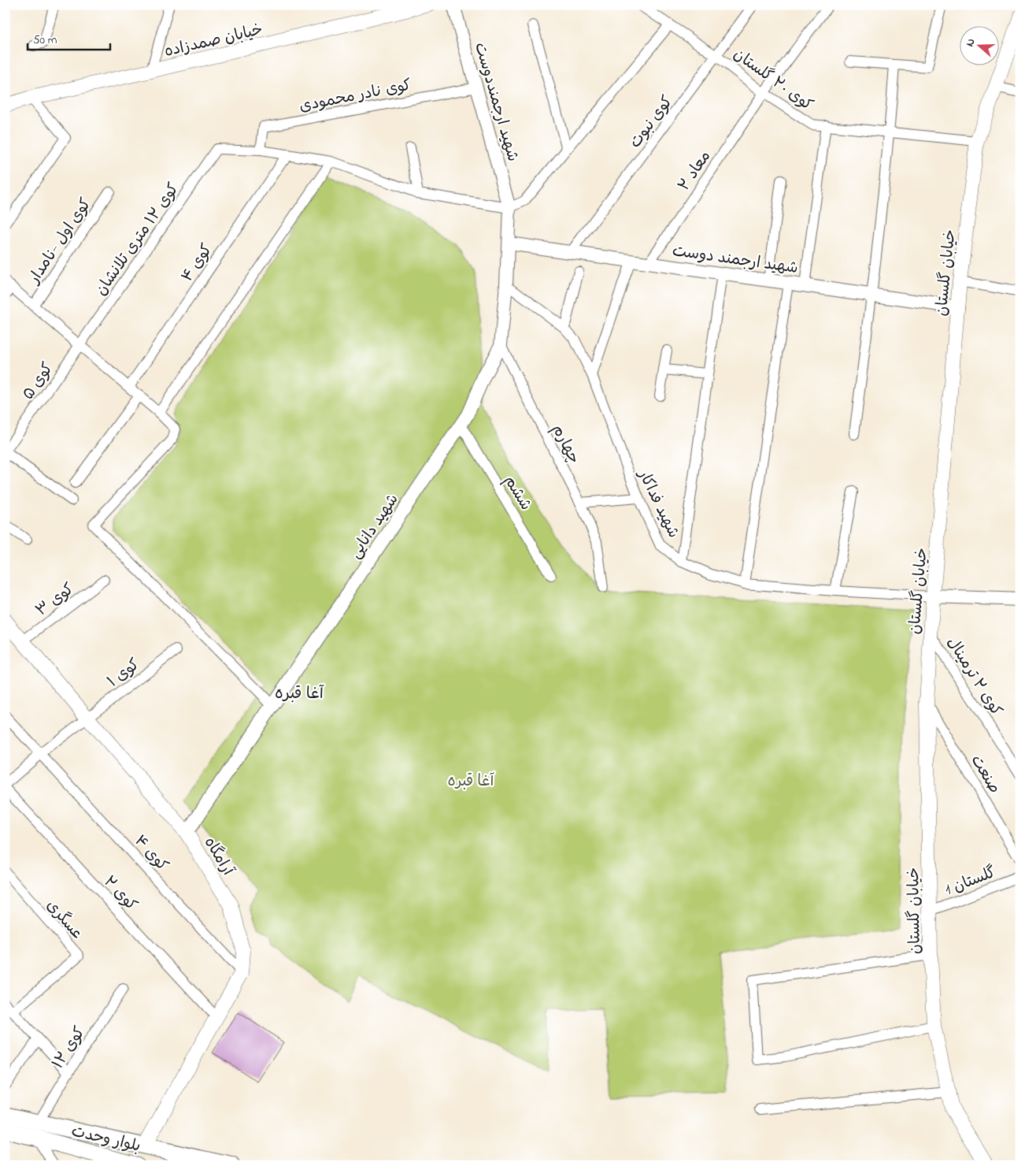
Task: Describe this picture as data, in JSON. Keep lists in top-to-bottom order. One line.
{"streets":{"main road":["خیابان صمدزاده","خیابان گلستان","آرامگاه","بلوار وحدت"],"street":["کوی ۲۰ گلستان","کوی نادر محمودی","شهید ارجمنددوست","کوی نبوت","معاد ۲","کوی ۱۲ متری تلانشان","کوی اول -نامدار","شهید ارجمند دوست","کوی ۴","کوی ۵","چهارم","ششم","شهید فداکار","شهید دانایی","کوی ۳","کوی ۱","کوی ۲ ترمینال","صنعت","گلستان 1","کوی ۲","عسگری","کوی ۱۲"]},"crossings":[["کوی ۲۰ گلستان","کوی نبوت"],["کوی ۲۰ گلستان","معاد ۲"],["کوی ۲۰ گلستان","خیابان گلستان"],["کوی نادر محمودی","شهید ارجمنددوست"],["کوی نادر محمودی","کوی ۱۲ متری تلانشان"],["شهید ارجمنددوست","شهید دانایی"],["کوی نبوت","شهید ارجمند دوست"],["معاد ۲","شهید ارجمند دوست"],["کوی ۱۲ متری تلانشان","کوی ۵"],["شهید ارجمند دوست","خیابان گلستان"],["شهید ارجمند دوست","شهید دانایی"],["کوی ۴","کوی ۱"],["کوی ۴","آرامگاه"],["خیابان گلستان","شهید فداکار"],["خیابان گلستان","کوی ۲ ترمینال"],["خیابان گلستان","صنعت"],["خیابان گلستان","گلستان 1"],["چهارم","شهید دانایی"],["ششم","شهید دانایی"],["شهید فداکار","شهید دانایی"],["شهید دانایی","آرامگاه"],["کوی ۳","آرامگاه"],["کوی ۱","آرامگاه"],["آرامگاه","کوی ۲"],["آرامگاه","بلوار وحدت"],["کوی ۱۲","بلوار وحدت"]],"districts":["آغا قبره"],"parks":["آغا قبره"],"scale_bar":"50 m","north":"left"}
